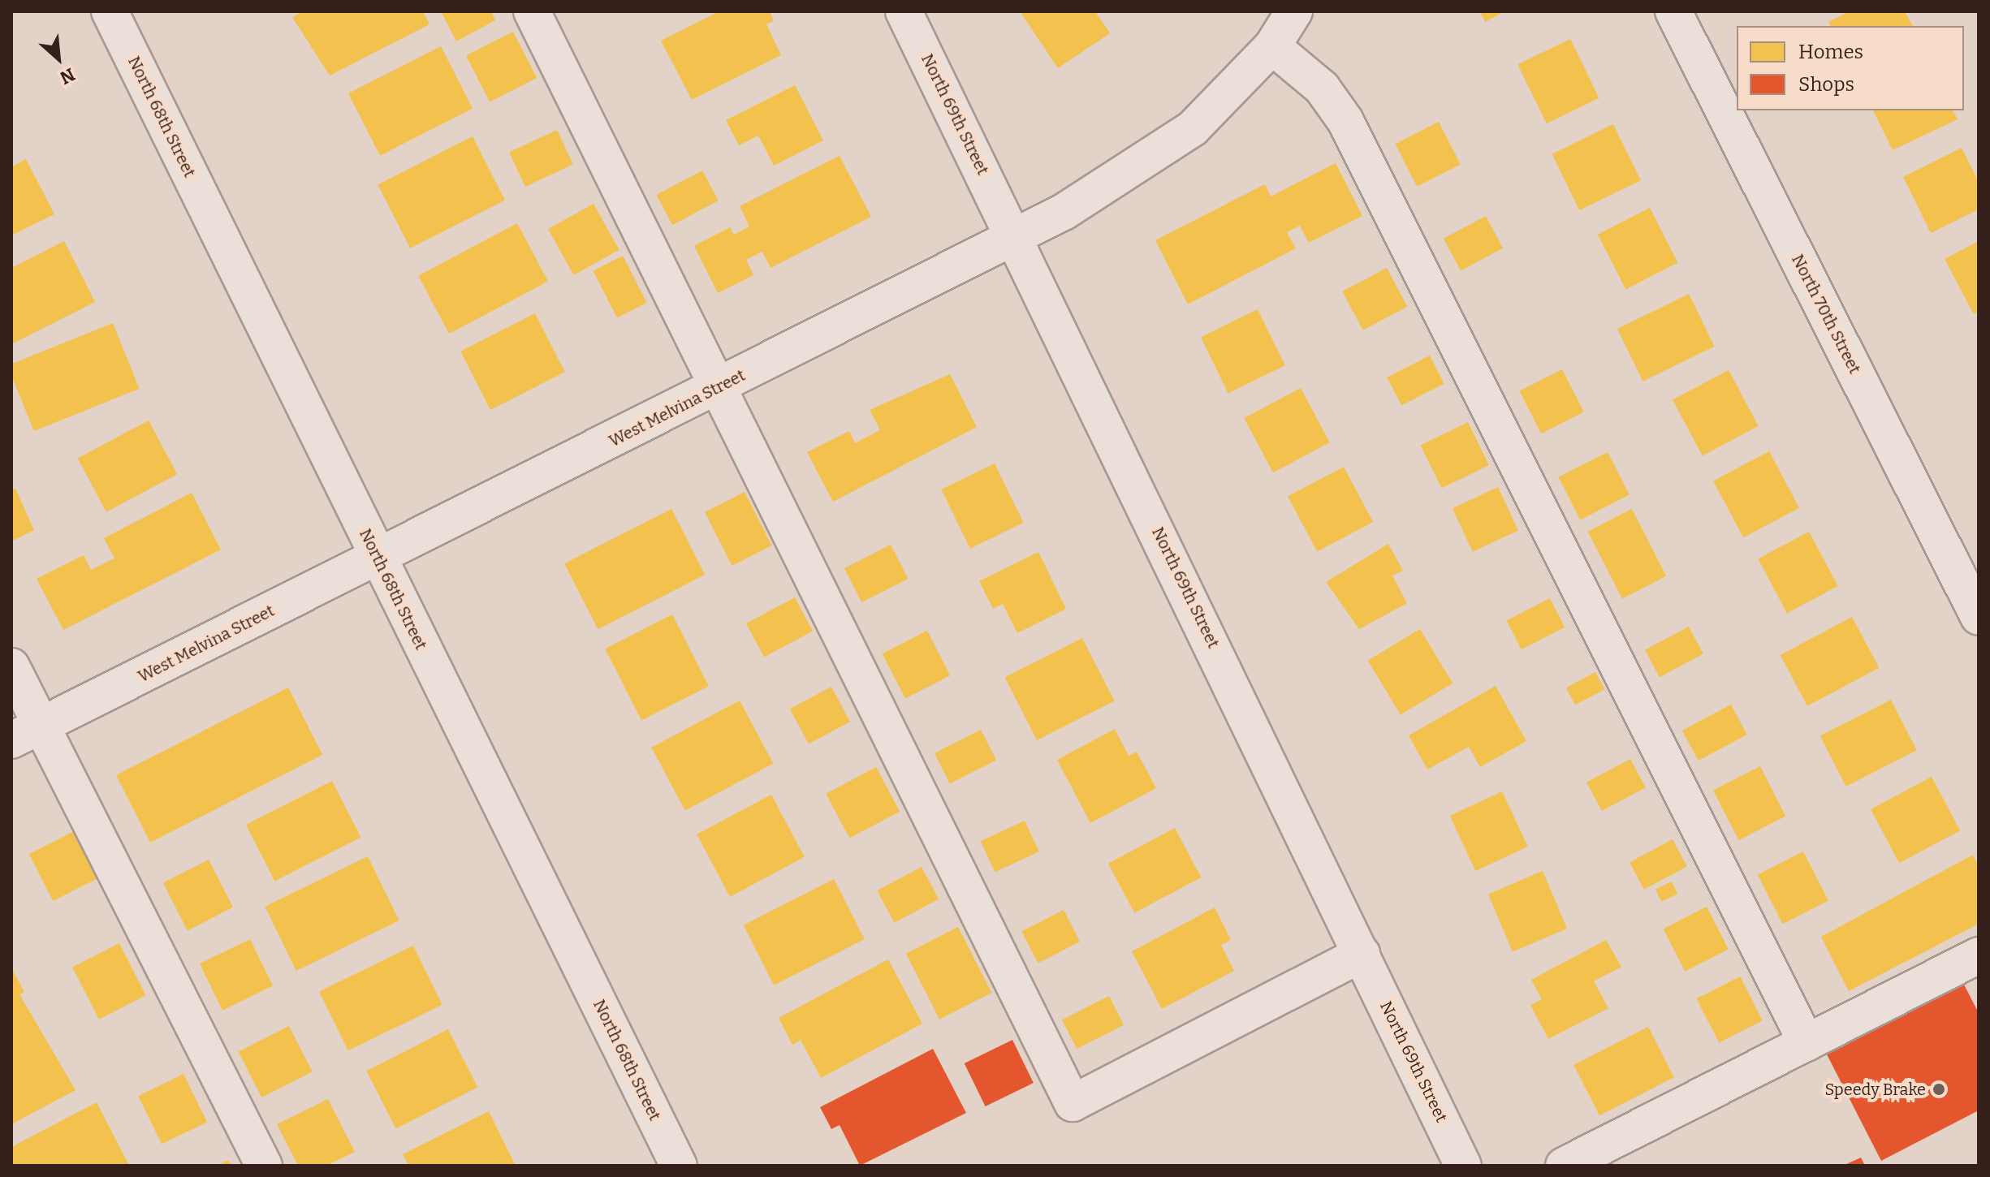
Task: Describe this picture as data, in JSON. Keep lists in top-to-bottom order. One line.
{"streets":{"street":["North 69th Street","North 68th Street","North 70th Street","West Melvina Street"]},"crossings":[["North 69th Street","West Melvina Street"],["North 68th Street","West Melvina Street"]],"places":["Speedy Brake"],"legend":["Homes","Shops"],"north":"bottom right"}
